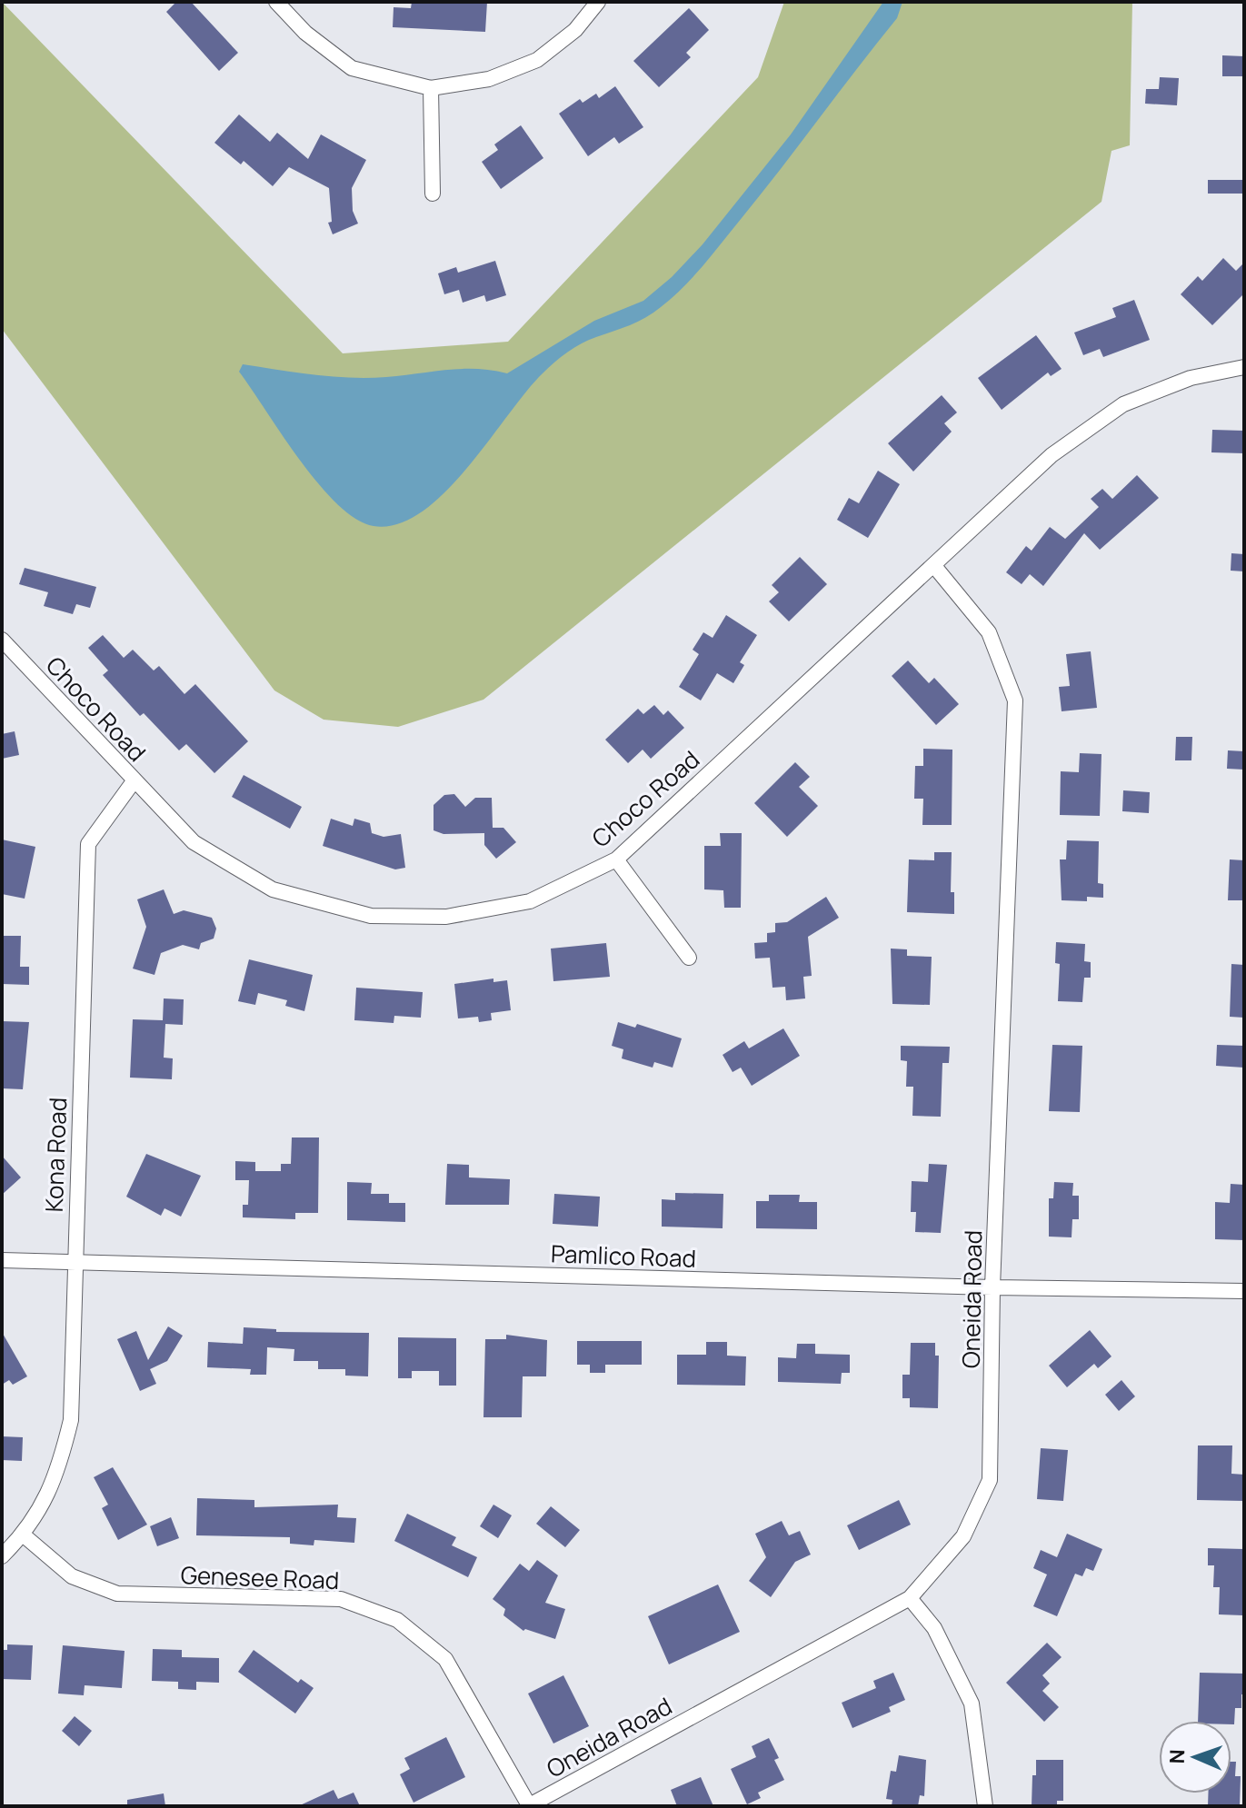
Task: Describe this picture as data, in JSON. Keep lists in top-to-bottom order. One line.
{"streets":{"street":["Choco Road","Kona Road","Pamlico Road","Oneida Road","Genesee Road"]},"crossings":[["Choco Road","Kona Road"],["Choco Road","Oneida Road"],["Kona Road","Pamlico Road"],["Kona Road","Genesee Road"],["Pamlico Road","Oneida Road"],["Oneida Road","Genesee Road"]],"north":"left"}
